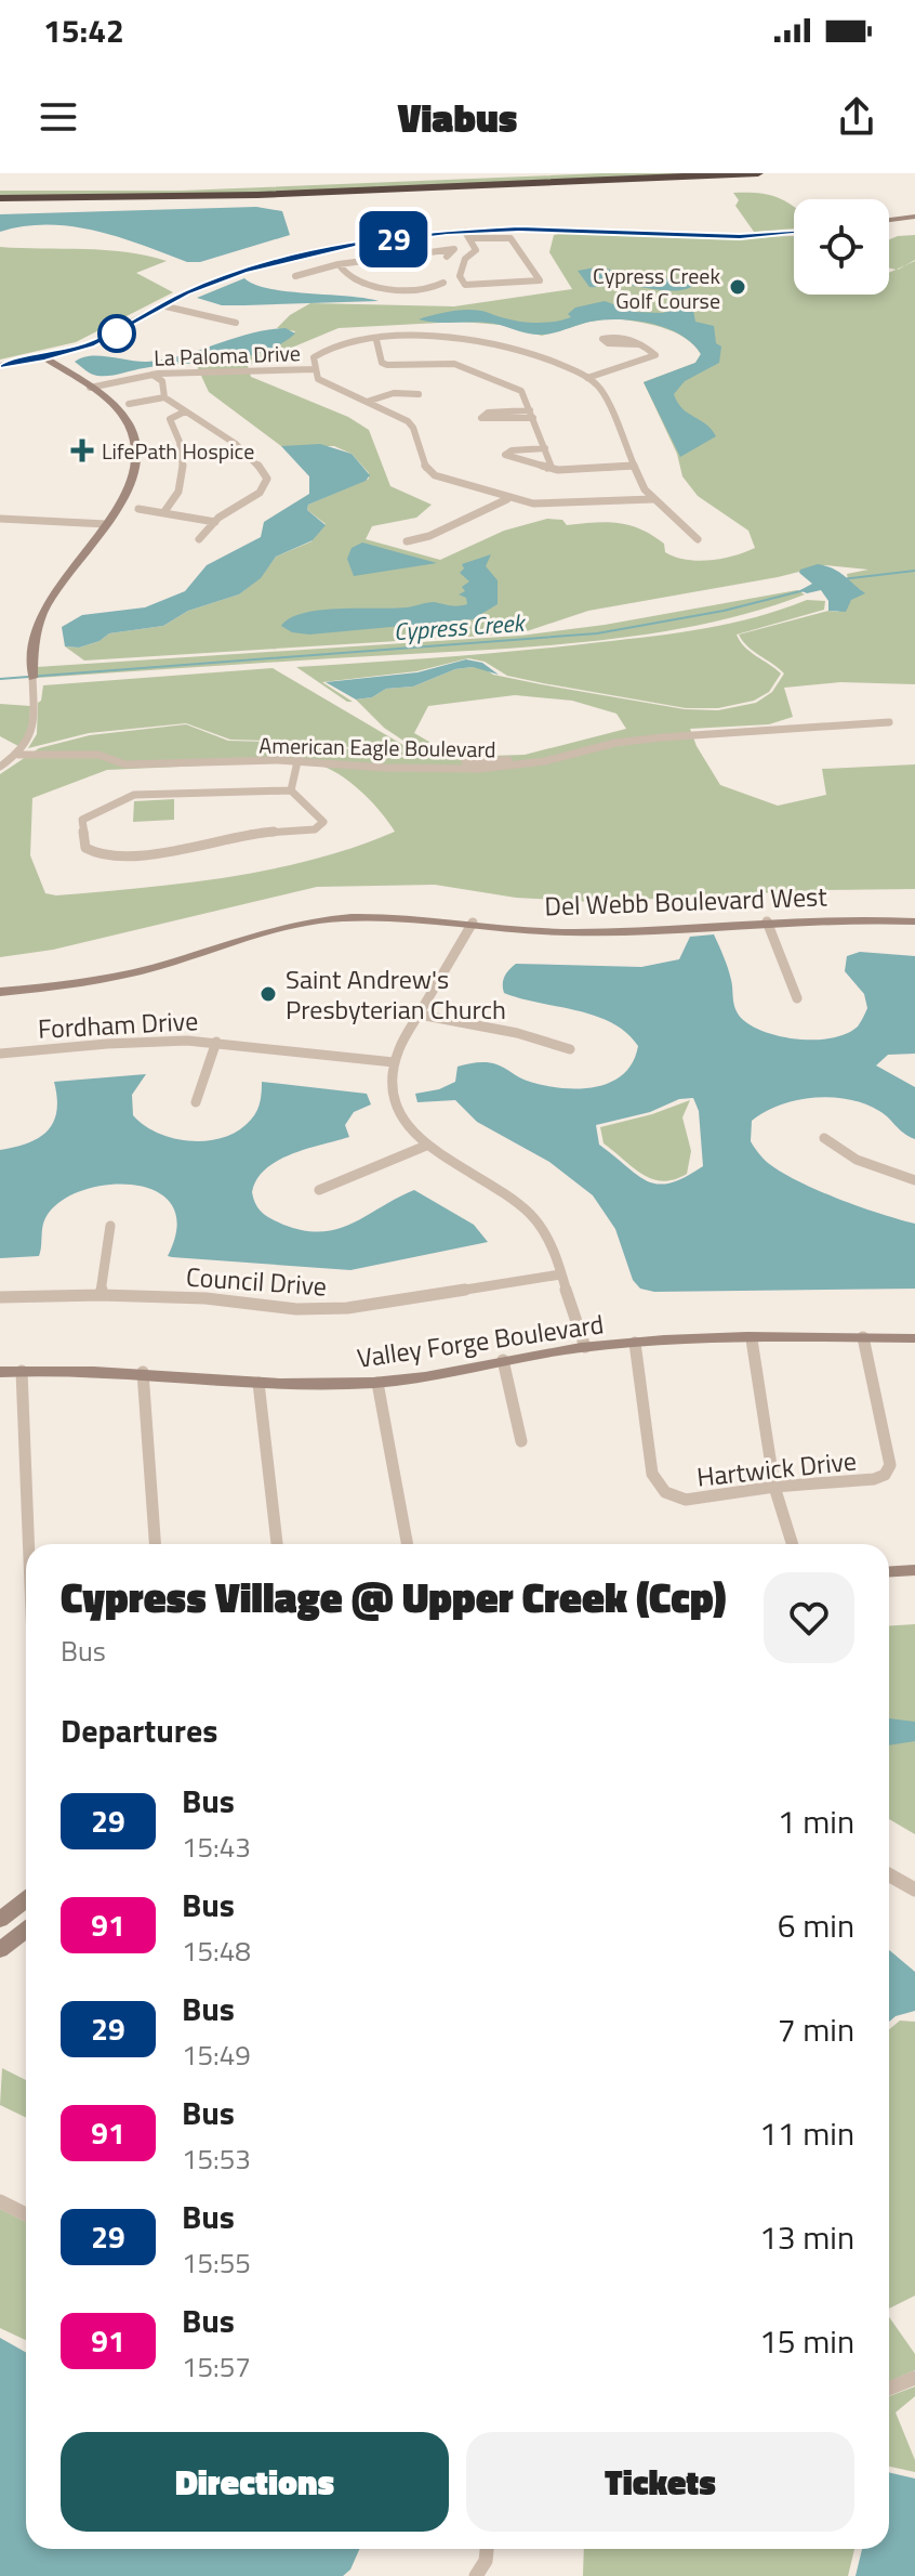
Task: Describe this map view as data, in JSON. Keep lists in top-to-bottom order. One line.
{"streets":{"street":["La Paloma Drive","American Eagle Boulevard","Del Webb Boulevard West","Fordham Drive","Council Drive","Valley Forge Boulevard","Hartwick Drive"]},"crossings":[["Valley Forge Boulevard","Hartwick Drive"]],"water":["Cypress Creek"],"places":{"other":["Cypress Creek Golf Course","Saint Andrew's Presbyterian Church"],"health":["LifePath Hospice"]},"lines":["bus line 29"],"page":{"status":"15:42","header":"Viabus","on_map":"29","heading":[["Cypress Village @ Upper Creek (Ccp)","Bus"],"Departures"],"list":[{"mark":"29","name":"Bus","note":"15:43","value":"1 min"},{"mark":"91","name":"Bus","note":"15:48","value":"6 min"},{"mark":"29","name":"Bus","note":"15:49","value":"7 min"},{"mark":"91","name":"Bus","note":"15:53","value":"11 min"},{"mark":"29","name":"Bus","note":"15:55","value":"13 min"},{"mark":"91","name":"Bus","note":"15:57","value":"15 min"}],"buttons":["Directions","Tickets"]}}
